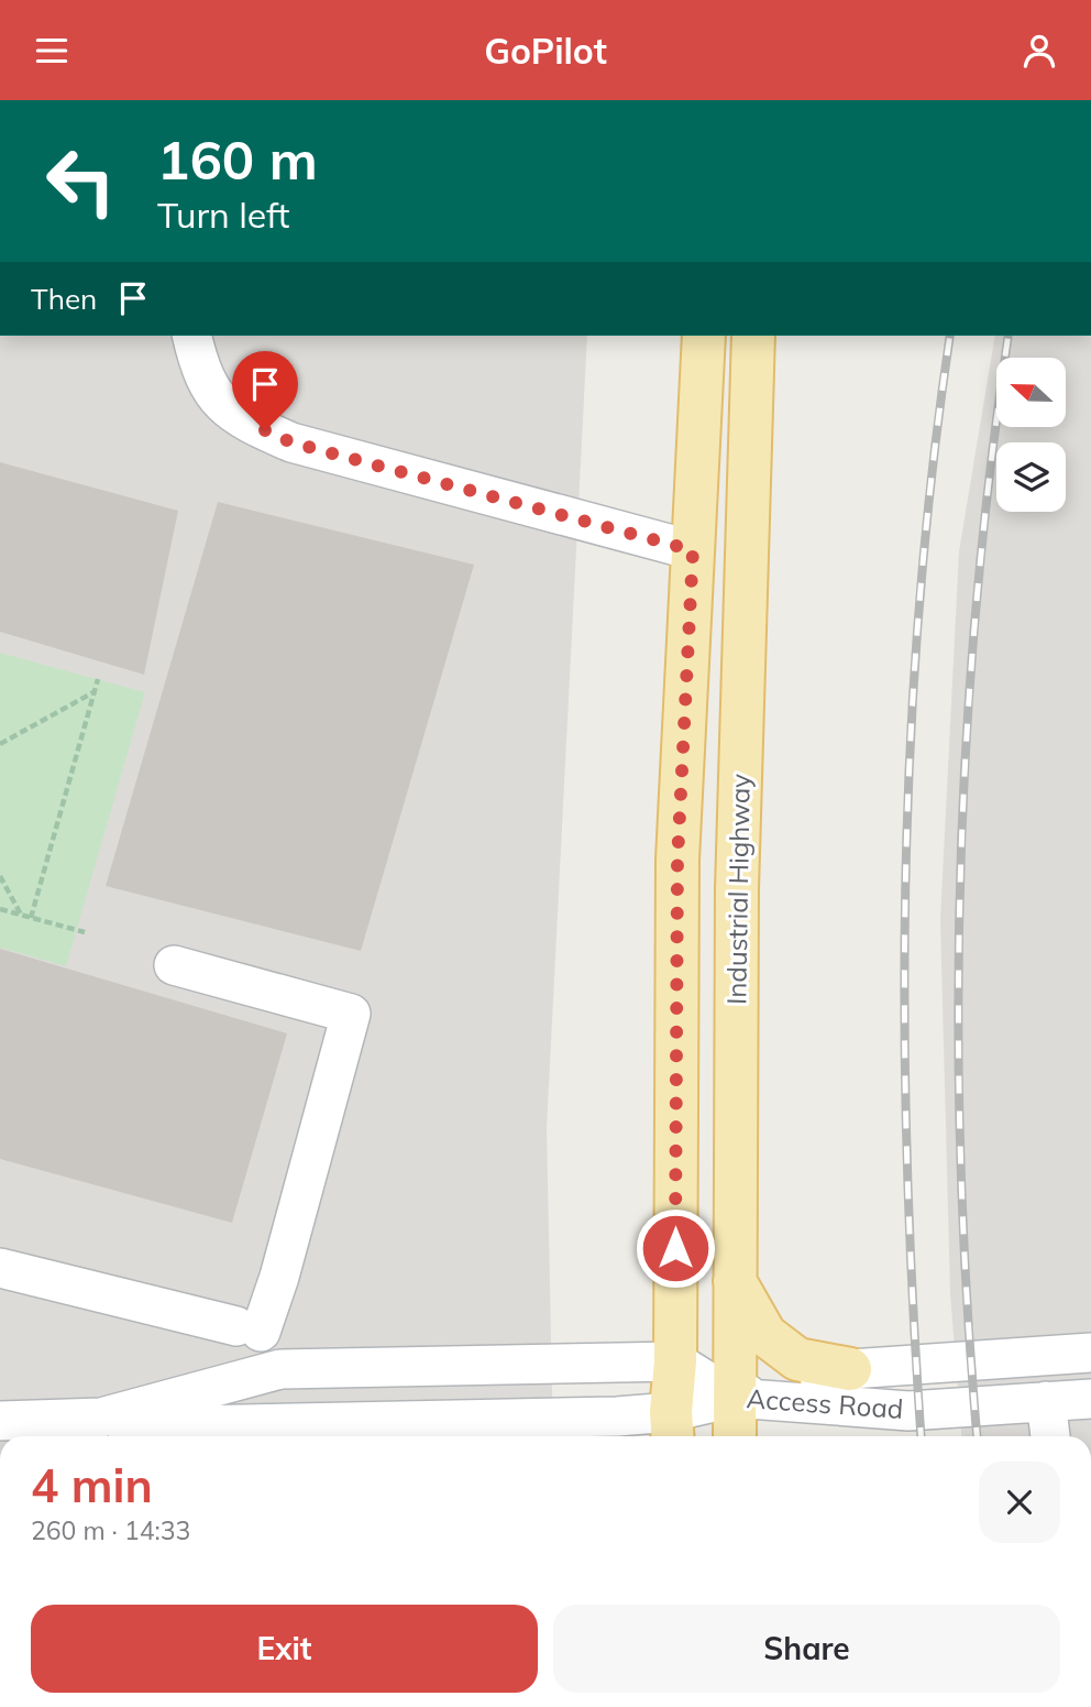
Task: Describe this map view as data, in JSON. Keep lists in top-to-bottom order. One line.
{"streets":{"main road":["Industrial Highway"],"lane":["Access Road"]},"crossings":[["Industrial Highway","Access Road"]],"north":"left","page":{"header":"GoPilot","turn":["160 m","Turn left"],"then":"Then","heading":["4 min","260 m · 14:33"],"buttons":["Exit","Share"]}}
